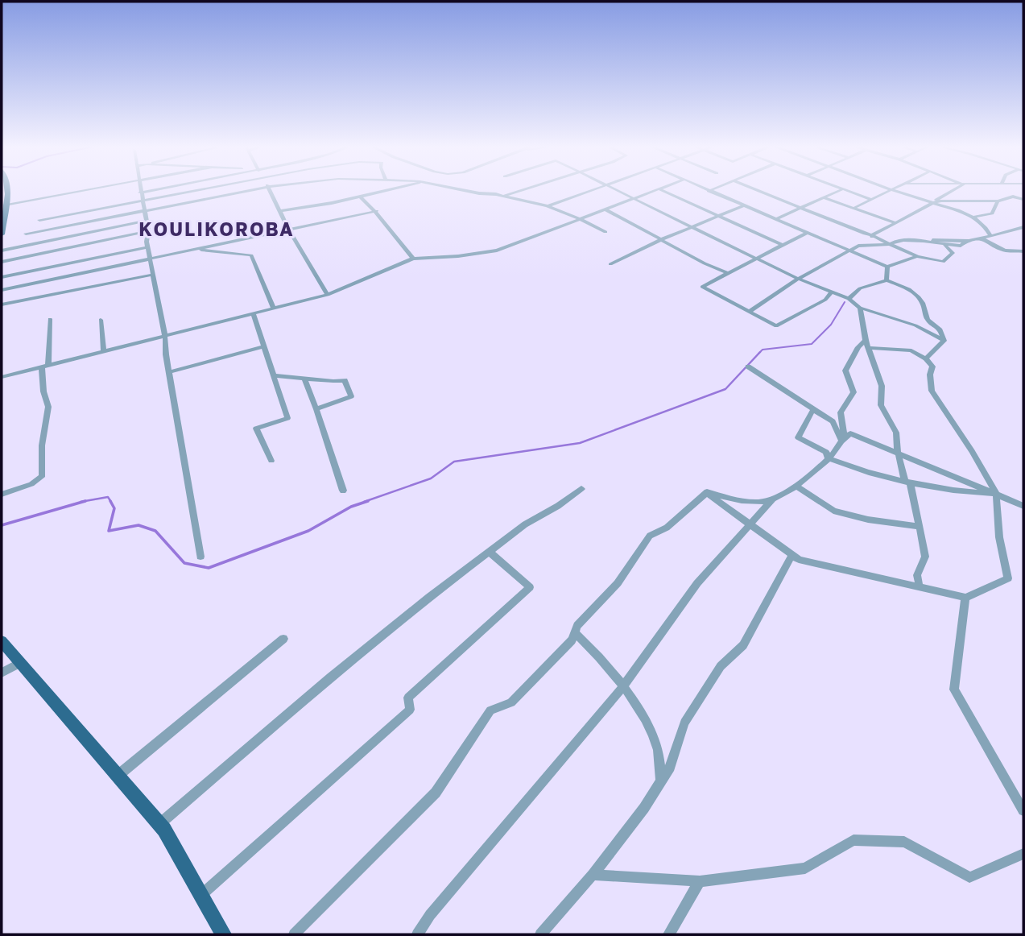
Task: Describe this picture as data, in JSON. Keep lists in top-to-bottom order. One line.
{"districts":["KOULIKOROBA"]}
